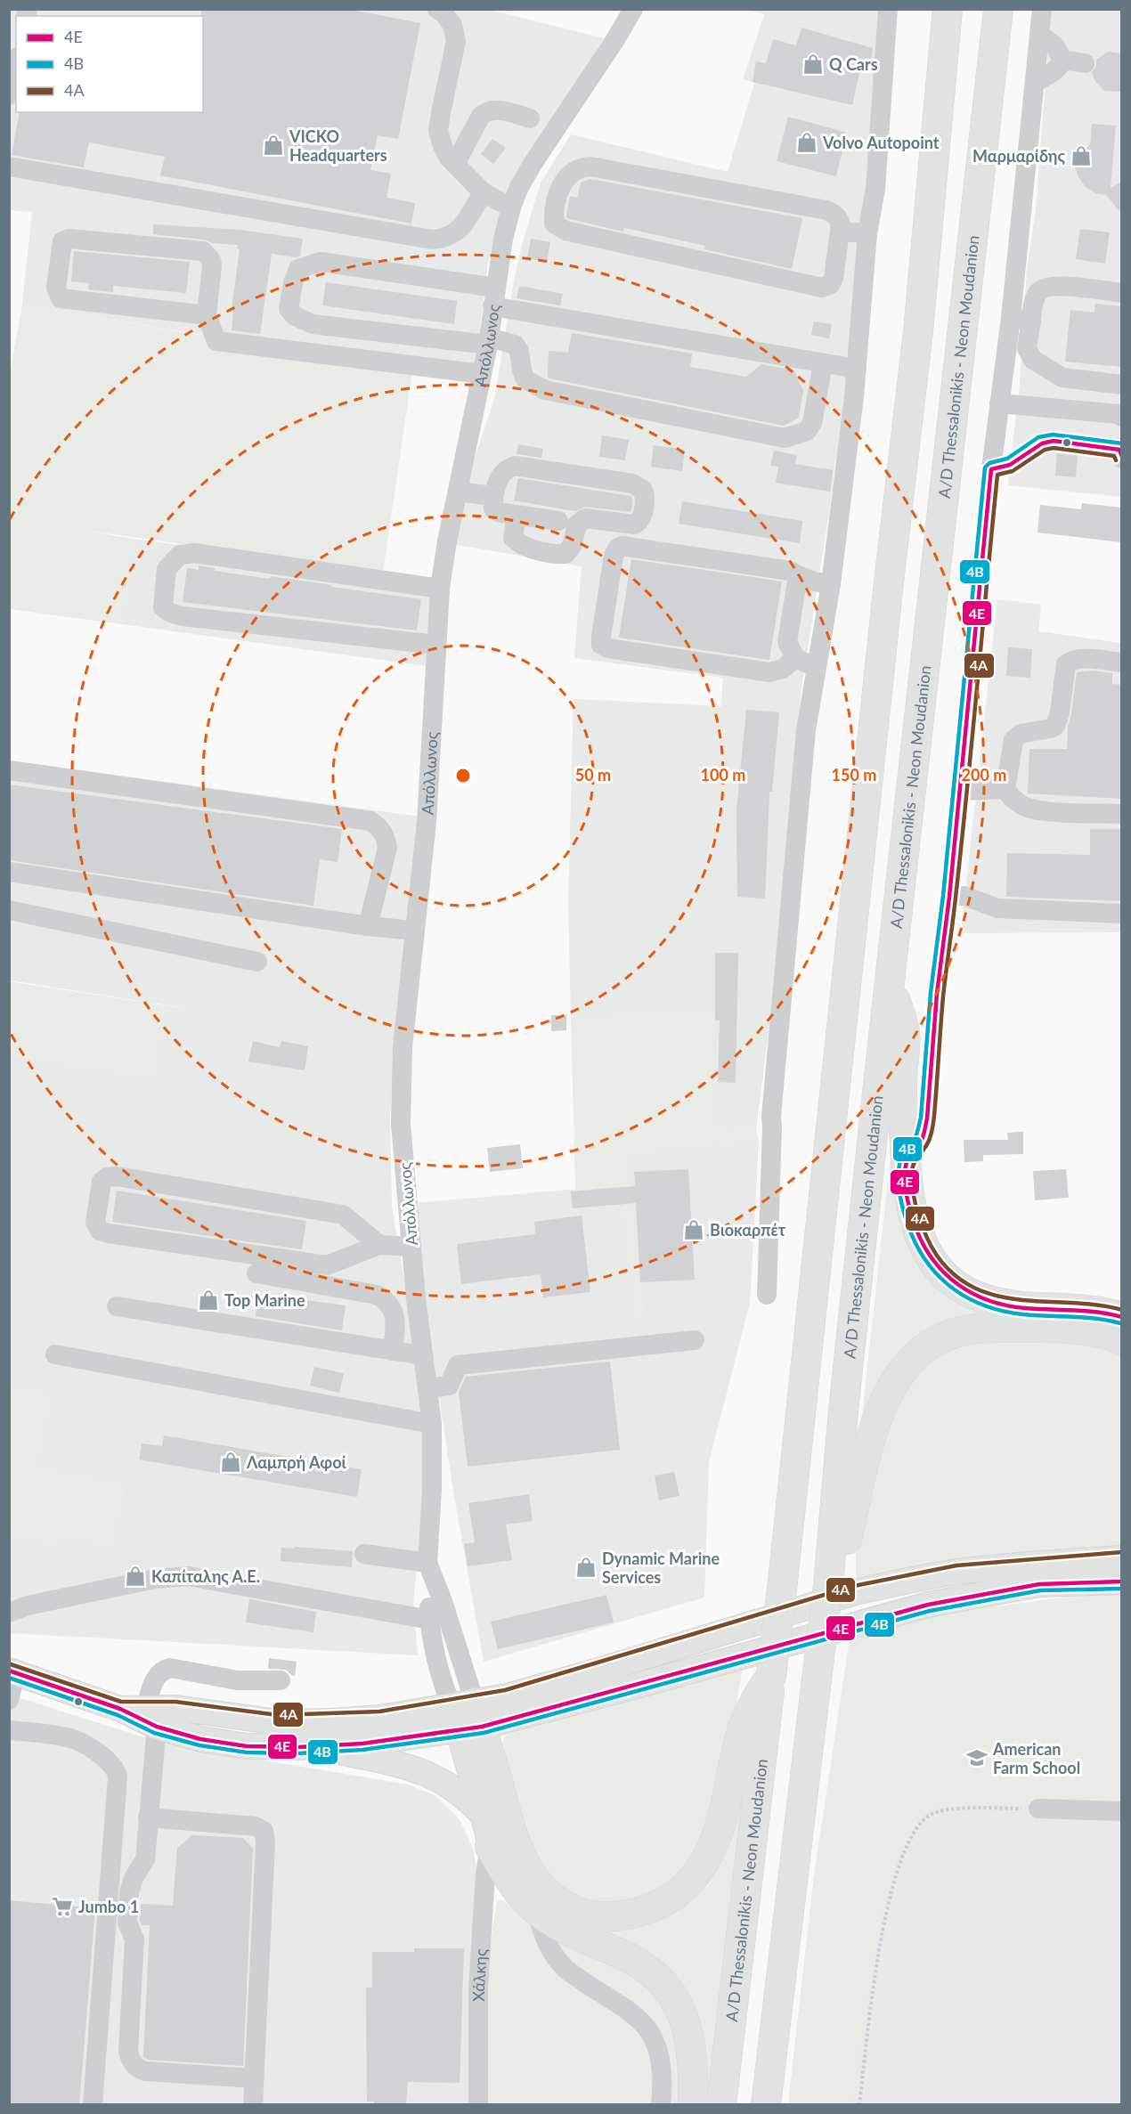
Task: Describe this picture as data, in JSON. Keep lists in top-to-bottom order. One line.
{"streets":{"highway":["A/D Thessalonikis - Neon Moudanion"],"street":["Απόλλωνος","Χάλκης"]},"places":{"shop":["Q Cars","Volvo Autopoint","VICKO Headquarters","Μαρμαρίδης","Βιοκαρπέτ","Top Marine","Λαμπρή Αφοί","Dynamic Marine Services","Καπίταλης Α.Ε."],"school or university":["American Farm School"],"supermarket":["Jumbo 1"]},"lines":["transit line 4Β","transit line 4Ε","transit line 4Α"],"legend":["4Ε","4Β","4Α"],"rings":["50 m","100 m","150 m","200 m"]}
